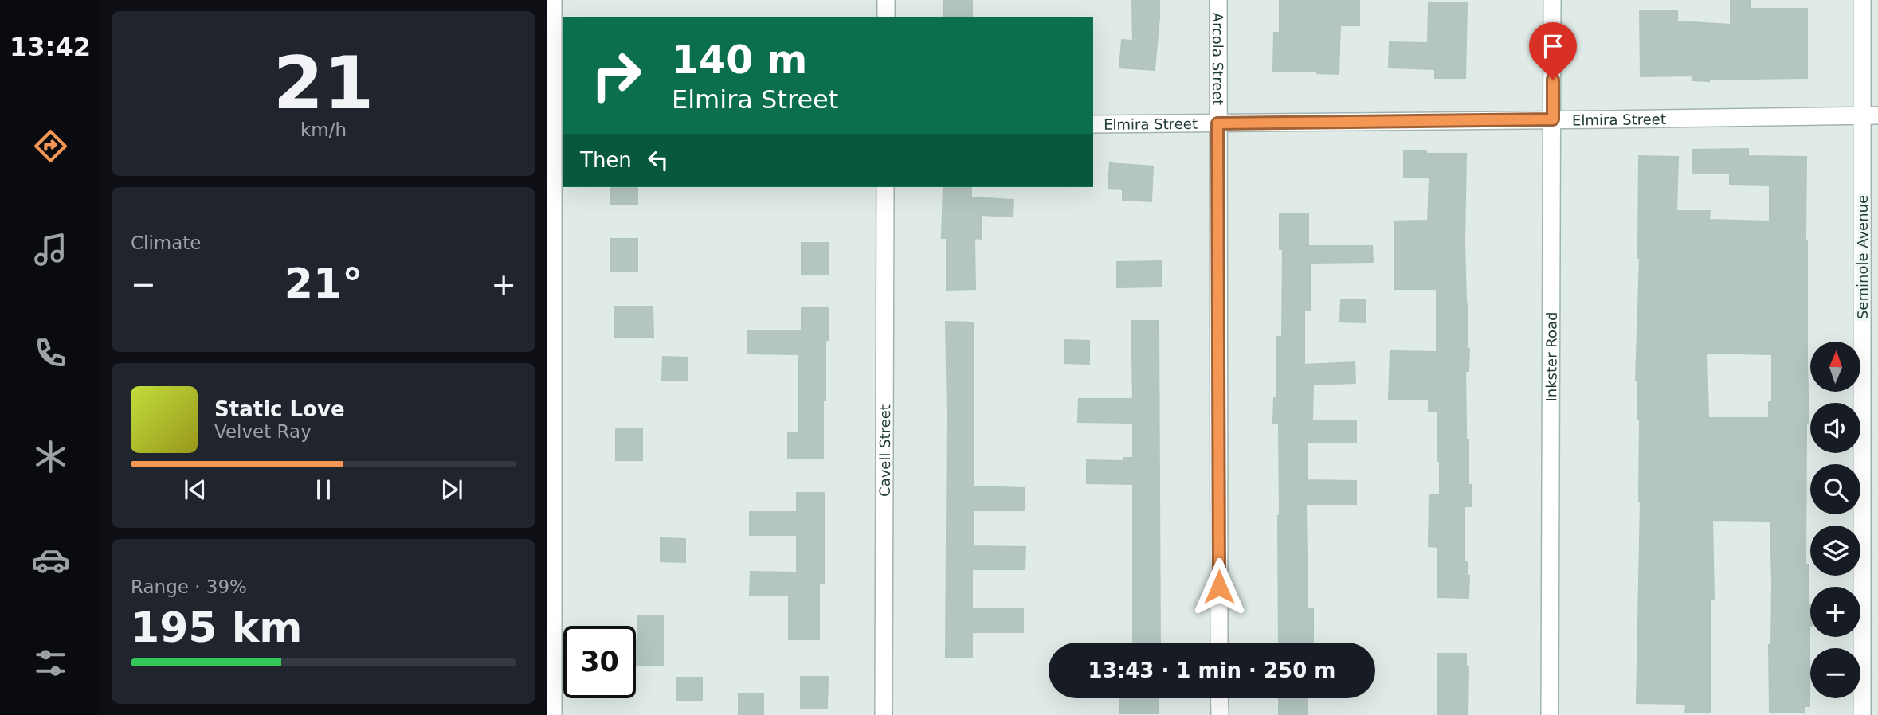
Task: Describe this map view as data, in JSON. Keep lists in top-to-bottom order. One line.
{"streets":{"street":["Arcola Street","Elmira Street","Seminole Avenue","Inkster Road","Cavell Street"]},"crossings":[["Arcola Street","Elmira Street"],["Elmira Street","Seminole Avenue"],["Elmira Street","Inkster Road"]],"north":"top","page":{"tabs":"13:42","tile":[["21","km/h"],"Climate",["Range · 39%","195 km"]],"turn":["140 m","Elmira Street"],"then":"Then","heat":["−","21°","+"],"map_buttons":["+","−"],"song":["Static Love","Velvet Ray"],"limit":"30","trip":"13:43 · 1 min · 250 m"}}
